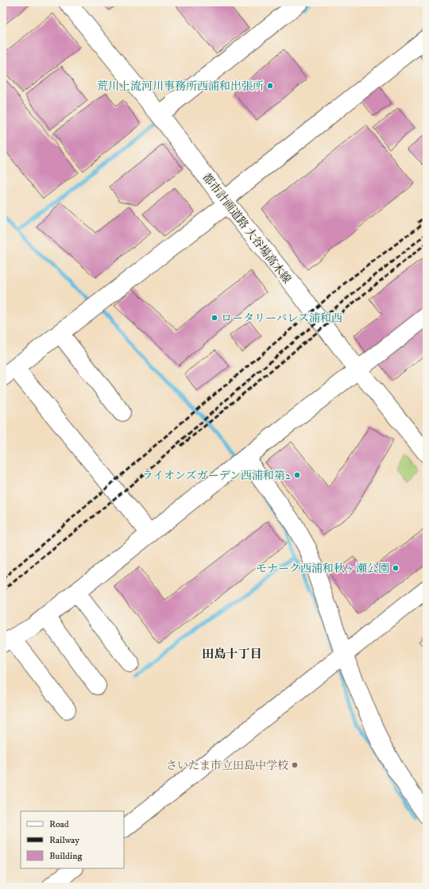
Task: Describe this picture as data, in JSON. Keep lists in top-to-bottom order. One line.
{"streets":{"street":["都市計画道路 大谷場高木線"]},"districts":["田島十丁目"],"places":["荒川上流河川事務所西浦和出張所","ロータリーパレス浦和西","ライオンズガーデン西浦和第2","モナーク西浦和秋ヶ瀬公園","さいたま市立田島中学校"],"legend":["Road","Railway","Building"]}
